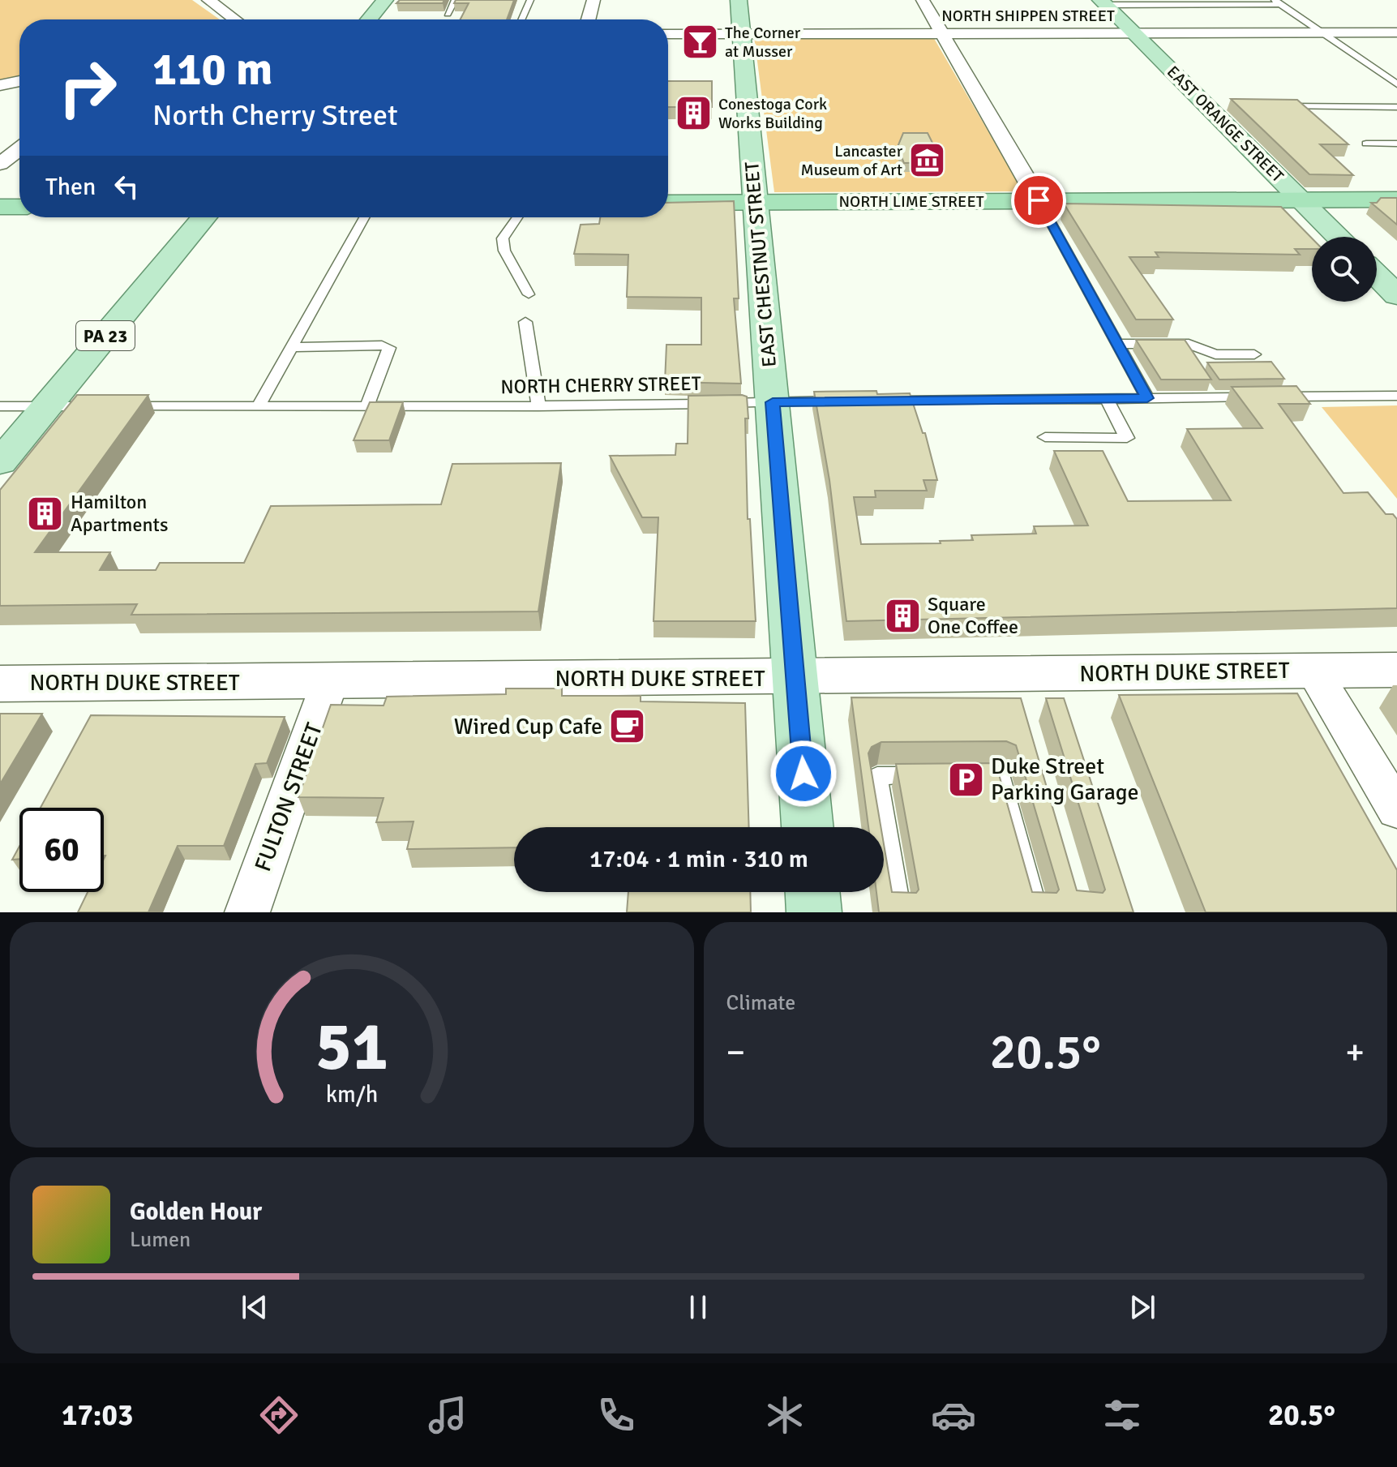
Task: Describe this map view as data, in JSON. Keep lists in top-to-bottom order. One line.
{"streets":{"highway":["NORTH LIME STREET"],"main road":["EAST ORANGE STREET","EAST CHESTNUT STREET","PA 23","NORTH DUKE STREET"],"street":["NORTH SHIPPEN STREET","FULTON STREET"],"lane":["NORTH CHERRY STREET"]},"crossings":[["NORTH SHIPPEN STREET","EAST ORANGE STREET"],["NORTH SHIPPEN STREET","EAST CHESTNUT STREET"],["EAST ORANGE STREET","NORTH LIME STREET"],["NORTH LIME STREET","EAST CHESTNUT STREET"],["EAST CHESTNUT STREET","NORTH CHERRY STREET"],["EAST CHESTNUT STREET","NORTH DUKE STREET"],["PA 23","NORTH CHERRY STREET"],["NORTH DUKE STREET","FULTON STREET"]],"places":{"bar":["The Corner at Musser"],"building":["Conestoga Cork Works Building","Hamilton Apartments","Square One Coffee"],"museum":["Lancaster Museum of Art"],"cafe":["Wired Cup Cafe"],"parking":["Duke Street Parking Garage"]},"page":{"turn":["110 m","North Cherry Street"],"then":"Then","limit":"60","trip":"17:04 · 1 min · 310 m","tile":"Climate","heat":["−","20.5°","+"],"song":["Golden Hour","Lumen"],"tabs":["17:03","20.5°"],"gauge":["51","km/h"]}}
